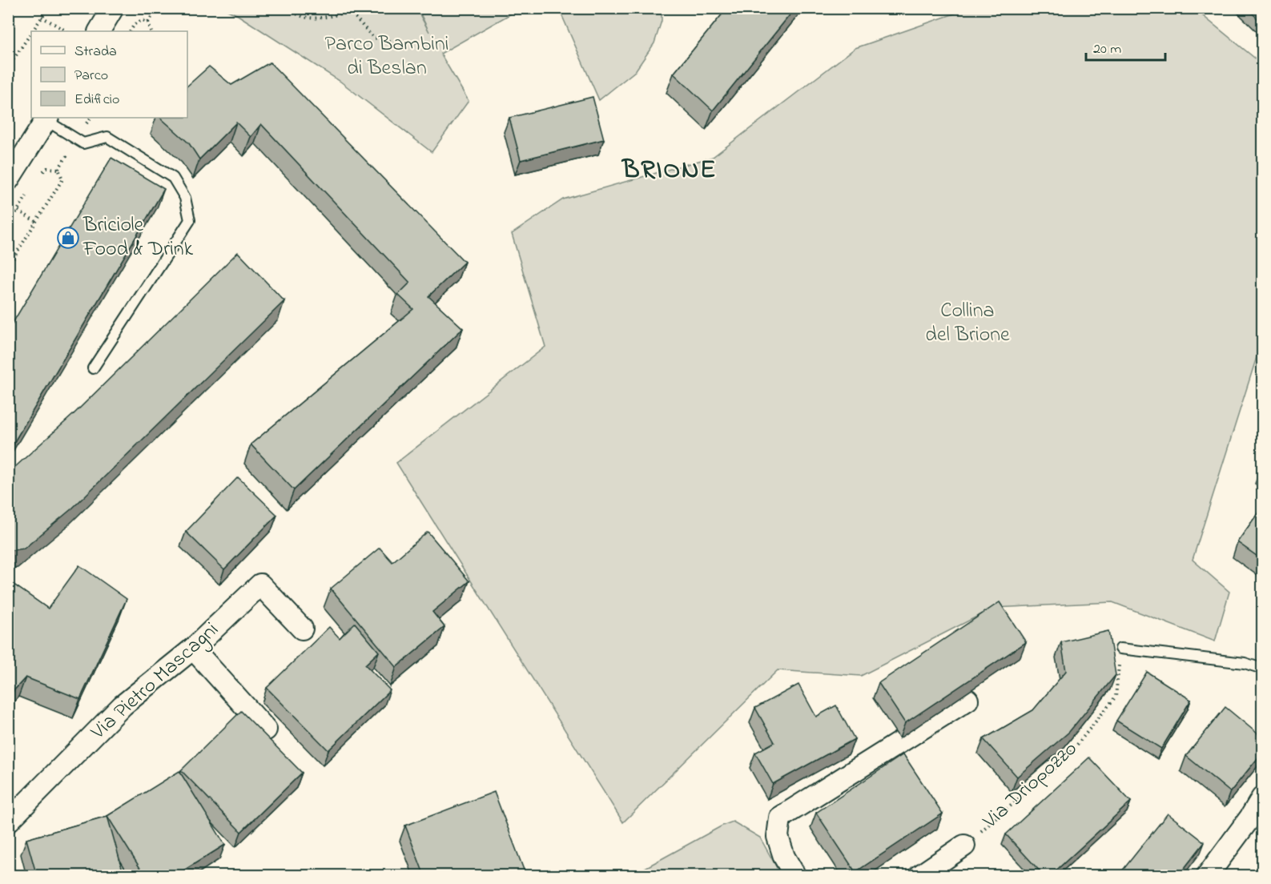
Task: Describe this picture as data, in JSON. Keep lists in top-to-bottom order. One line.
{"streets":{"street":["Via Pietro Mascagni","Via Driopozzo"]},"districts":["BRIONE"],"parks":["Parco Bambini di Beslan","Collina del Brione"],"places":{"shop":["Briciole Food & Drink"]},"legend":["Strada","Parco","Edificio"],"scale_bar":"20 m"}
